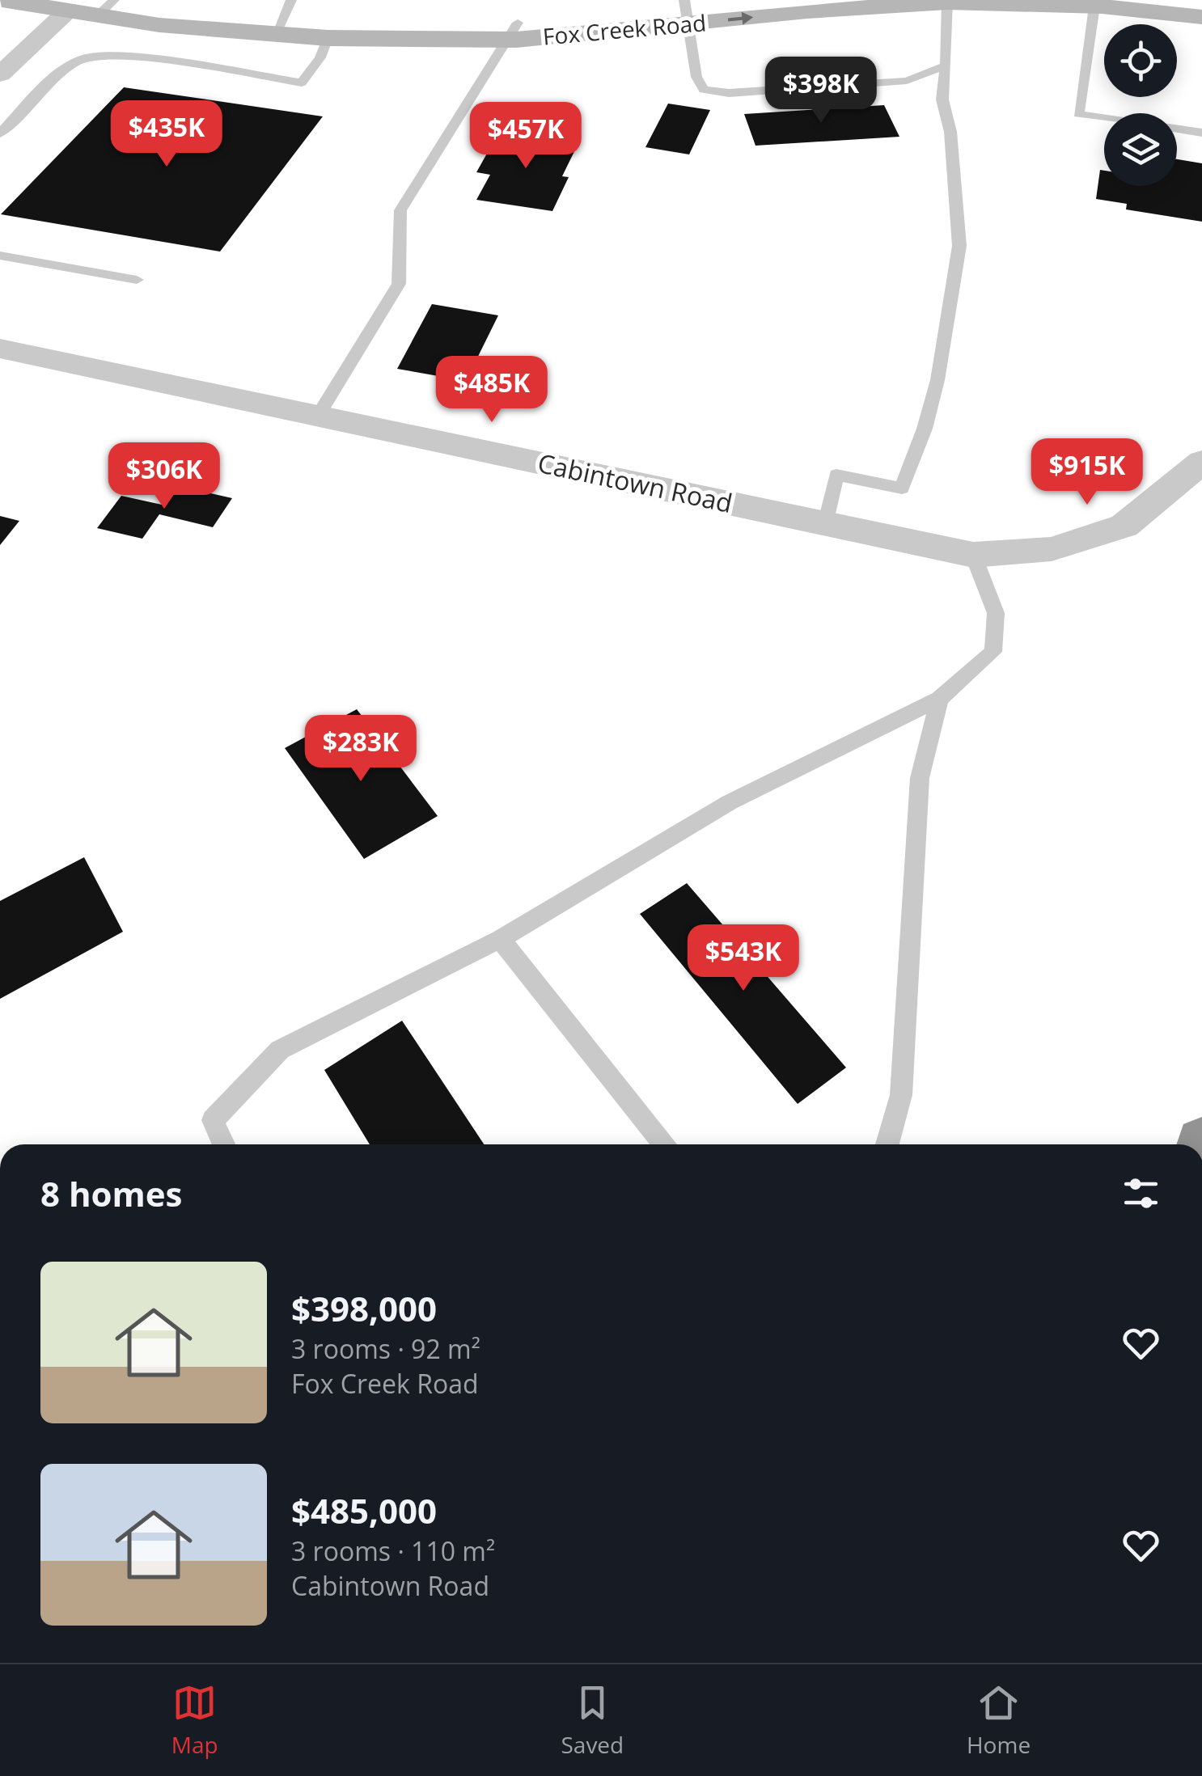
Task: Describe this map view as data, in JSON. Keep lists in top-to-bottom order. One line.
{"streets":{"main road":["Fox Creek Road"],"street":["Cabintown Road"]},"page":{"price":["$398K","$435K","$457K","$485K","$915K","$306K","$283K","$543K"],"heading":"8 homes","list":[{"name":"$398,000","note":"3 rooms · 92 m² · Fox Creek Road"},{"name":"$485,000","note":"3 rooms · 110 m² · Cabintown Road"}],"tabs":["Map","Saved","Home"]}}
